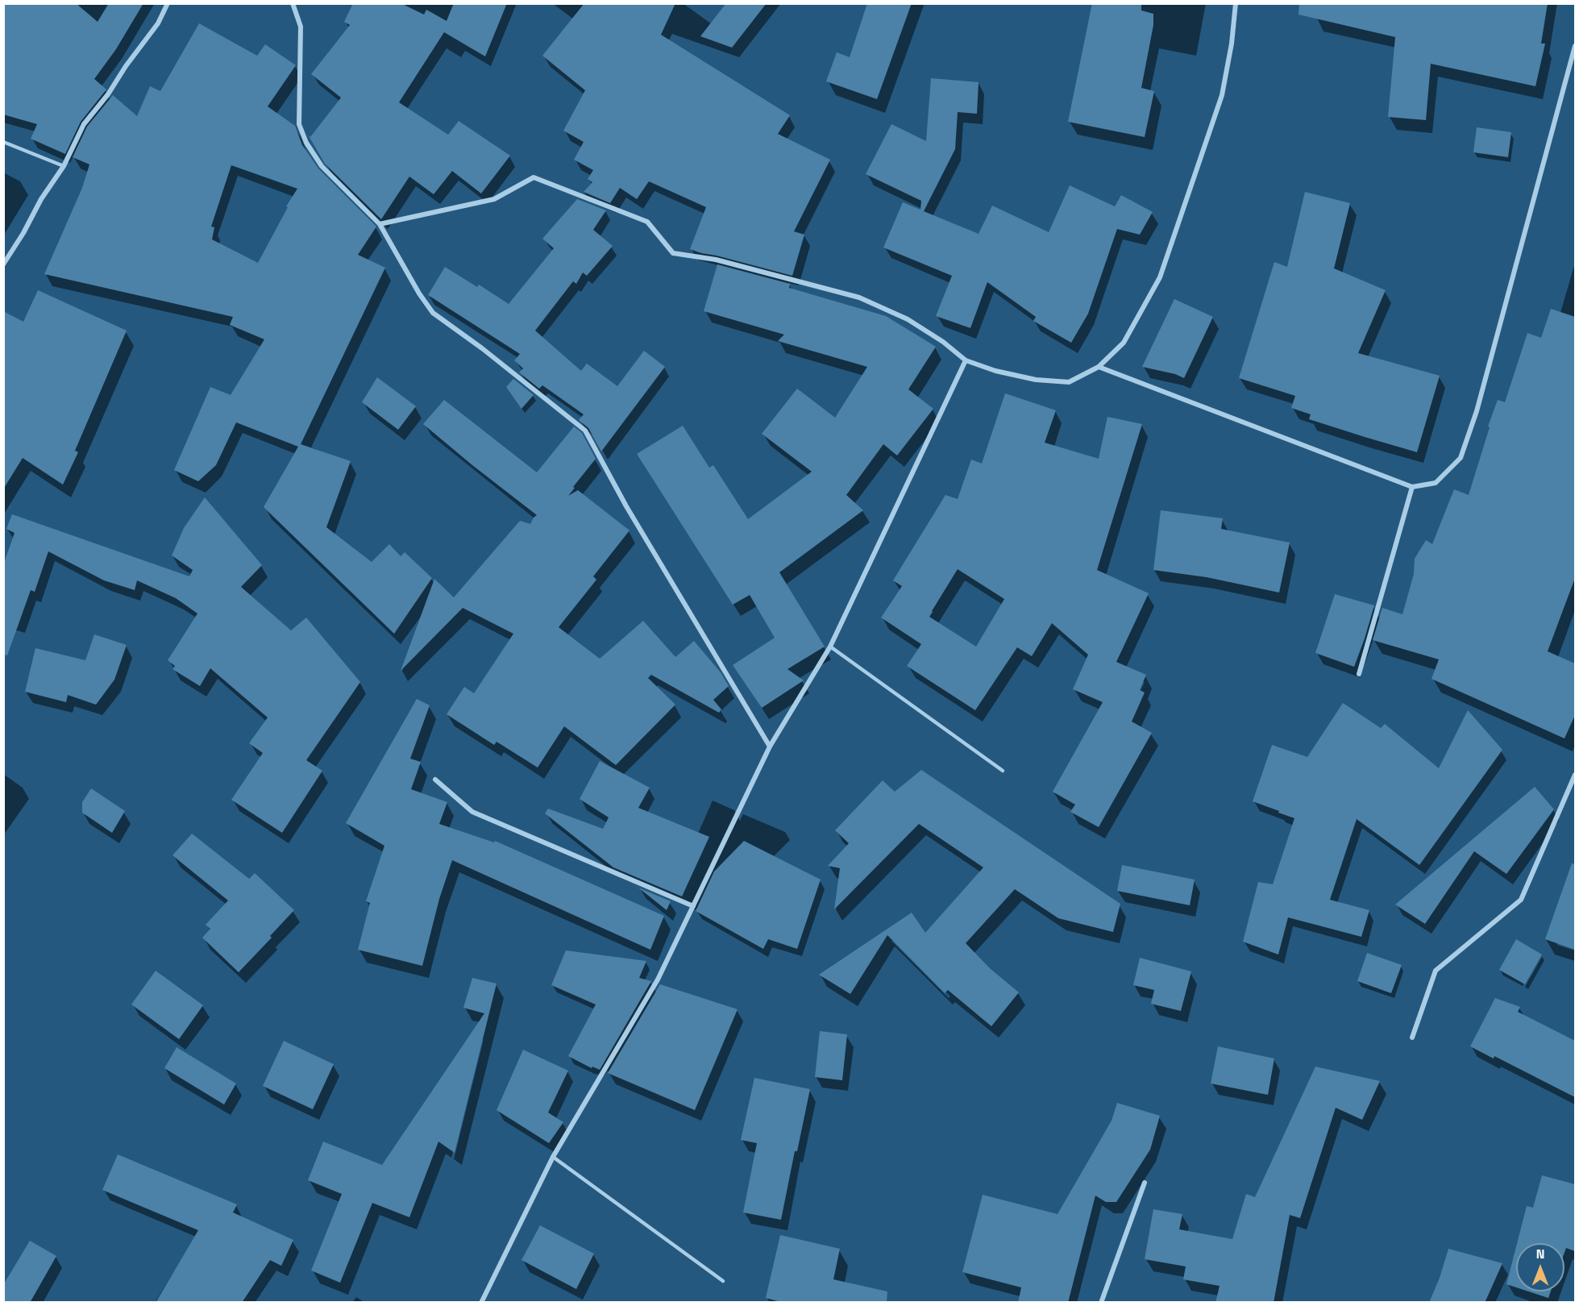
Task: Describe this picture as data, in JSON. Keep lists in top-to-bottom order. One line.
{"north":"top"}
